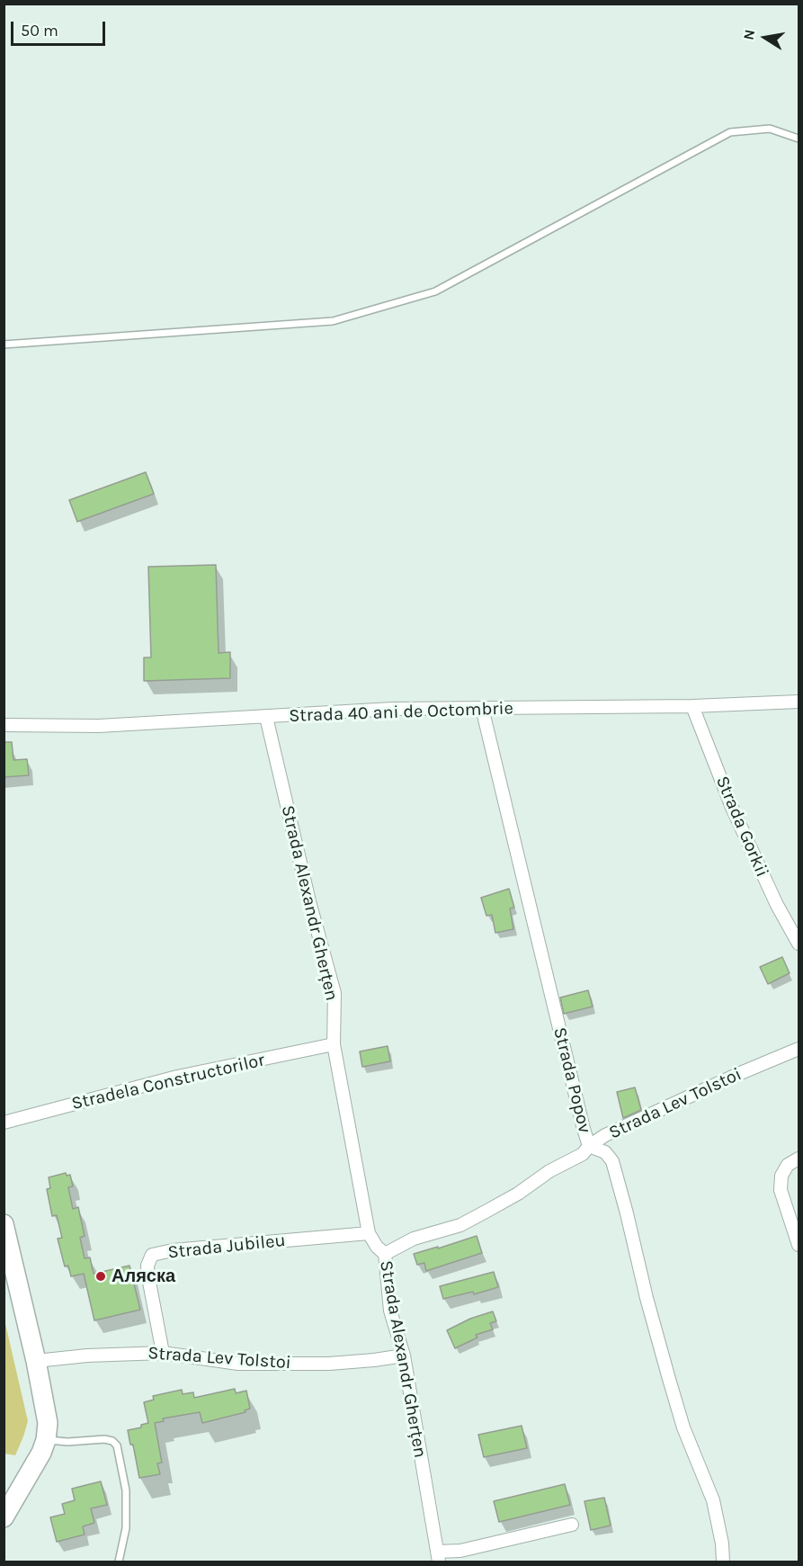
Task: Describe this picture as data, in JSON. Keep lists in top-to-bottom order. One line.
{"streets":{"street":["Strada 40 ani de Octombrie","Strada Gorkii","Strada Alexandr Gherțen","Strada Popov","Stradela Constructorilor","Strada Lev Tolstoi","Strada Jubileu"]},"crossings":[["Strada 40 ani de Octombrie","Strada Gorkii"],["Strada 40 ani de Octombrie","Strada Alexandr Gherțen"],["Strada 40 ani de Octombrie","Strada Popov"],["Strada Alexandr Gherțen","Stradela Constructorilor"],["Strada Alexandr Gherțen","Strada Lev Tolstoi"],["Strada Alexandr Gherțen","Strada Jubileu"],["Strada Popov","Strada Lev Tolstoi"],["Strada Lev Tolstoi","Strada Jubileu"]],"places":["Аляска"],"scale_bar":"50 m","north":"left"}
